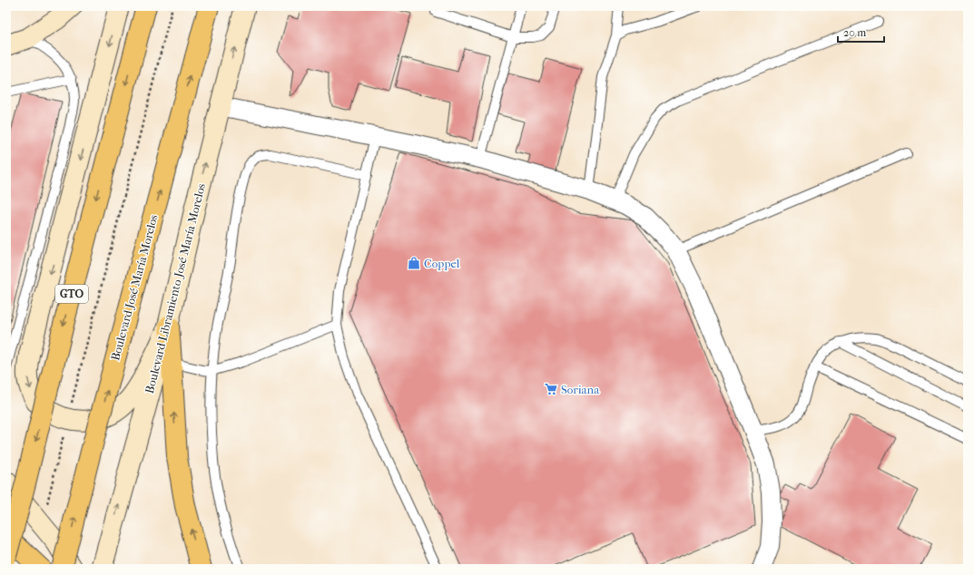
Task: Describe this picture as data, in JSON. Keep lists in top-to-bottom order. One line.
{"streets":{"main road":["Boulevard José María Morelos","GTO"],"street":["Boulevard Libramiento José María Morelos"]},"places":{"shop":["Coppel"],"supermarket":["Soriana"]},"scale_bar":"20 m"}
